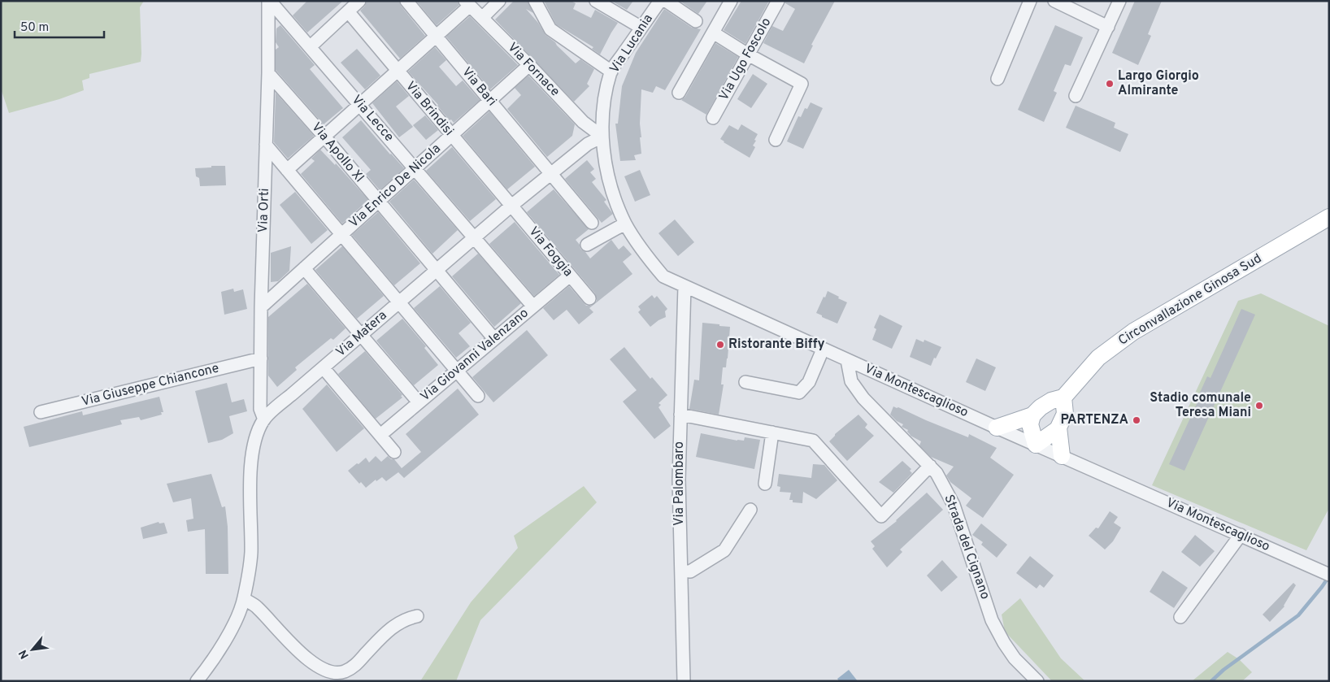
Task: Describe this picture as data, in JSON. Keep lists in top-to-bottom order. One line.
{"streets":{"main road":["Circonvallazione Ginosa Sud"],"street":["Via Lucania","Via Ugo Foscolo","Via Fornace","Via Bari","Via Brindisi","Via Lecce","Via Apollo XI","Via Enrico De Nicola","Via Orti","Via Foggia","Via Matera","Via Giovanni Valenzano","Via Giuseppe Chiancone","Via Montescaglioso","Via Palombaro","Strada del Cignano"]},"crossings":[["Via Lucania","Via Fornace"],["Via Lucania","Via Matera"],["Via Lucania","Via Montescaglioso"],["Via Fornace","Via Enrico De Nicola"],["Via Fornace","Via Matera"],["Via Fornace","Via Montescaglioso"],["Via Bari","Via Enrico De Nicola"],["Via Bari","Via Matera"],["Via Brindisi","Via Enrico De Nicola"],["Via Brindisi","Via Foggia"],["Via Brindisi","Via Matera"],["Via Lecce","Via Enrico De Nicola"],["Via Lecce","Via Orti"],["Via Lecce","Via Matera"],["Via Lecce","Via Giovanni Valenzano"],["Via Apollo XI","Via Enrico De Nicola"],["Via Apollo XI","Via Orti"],["Via Apollo XI","Via Matera"],["Via Apollo XI","Via Giovanni Valenzano"],["Via Enrico De Nicola","Via Orti"],["Via Orti","Via Matera"],["Via Orti","Via Giuseppe Chiancone"],["Via Foggia","Via Matera"],["Via Foggia","Via Giovanni Valenzano"],["Circonvallazione Ginosa Sud","Via Montescaglioso"],["Via Matera","Via Montescaglioso"],["Via Montescaglioso","Via Palombaro"],["Via Montescaglioso","Strada del Cignano"]],"places":["Largo Giorgio Almirante","Ristorante Biffy","Stadio comunale Teresa Miani","PARTENZA"],"scale_bar":"50 m","north":"bottom left"}
